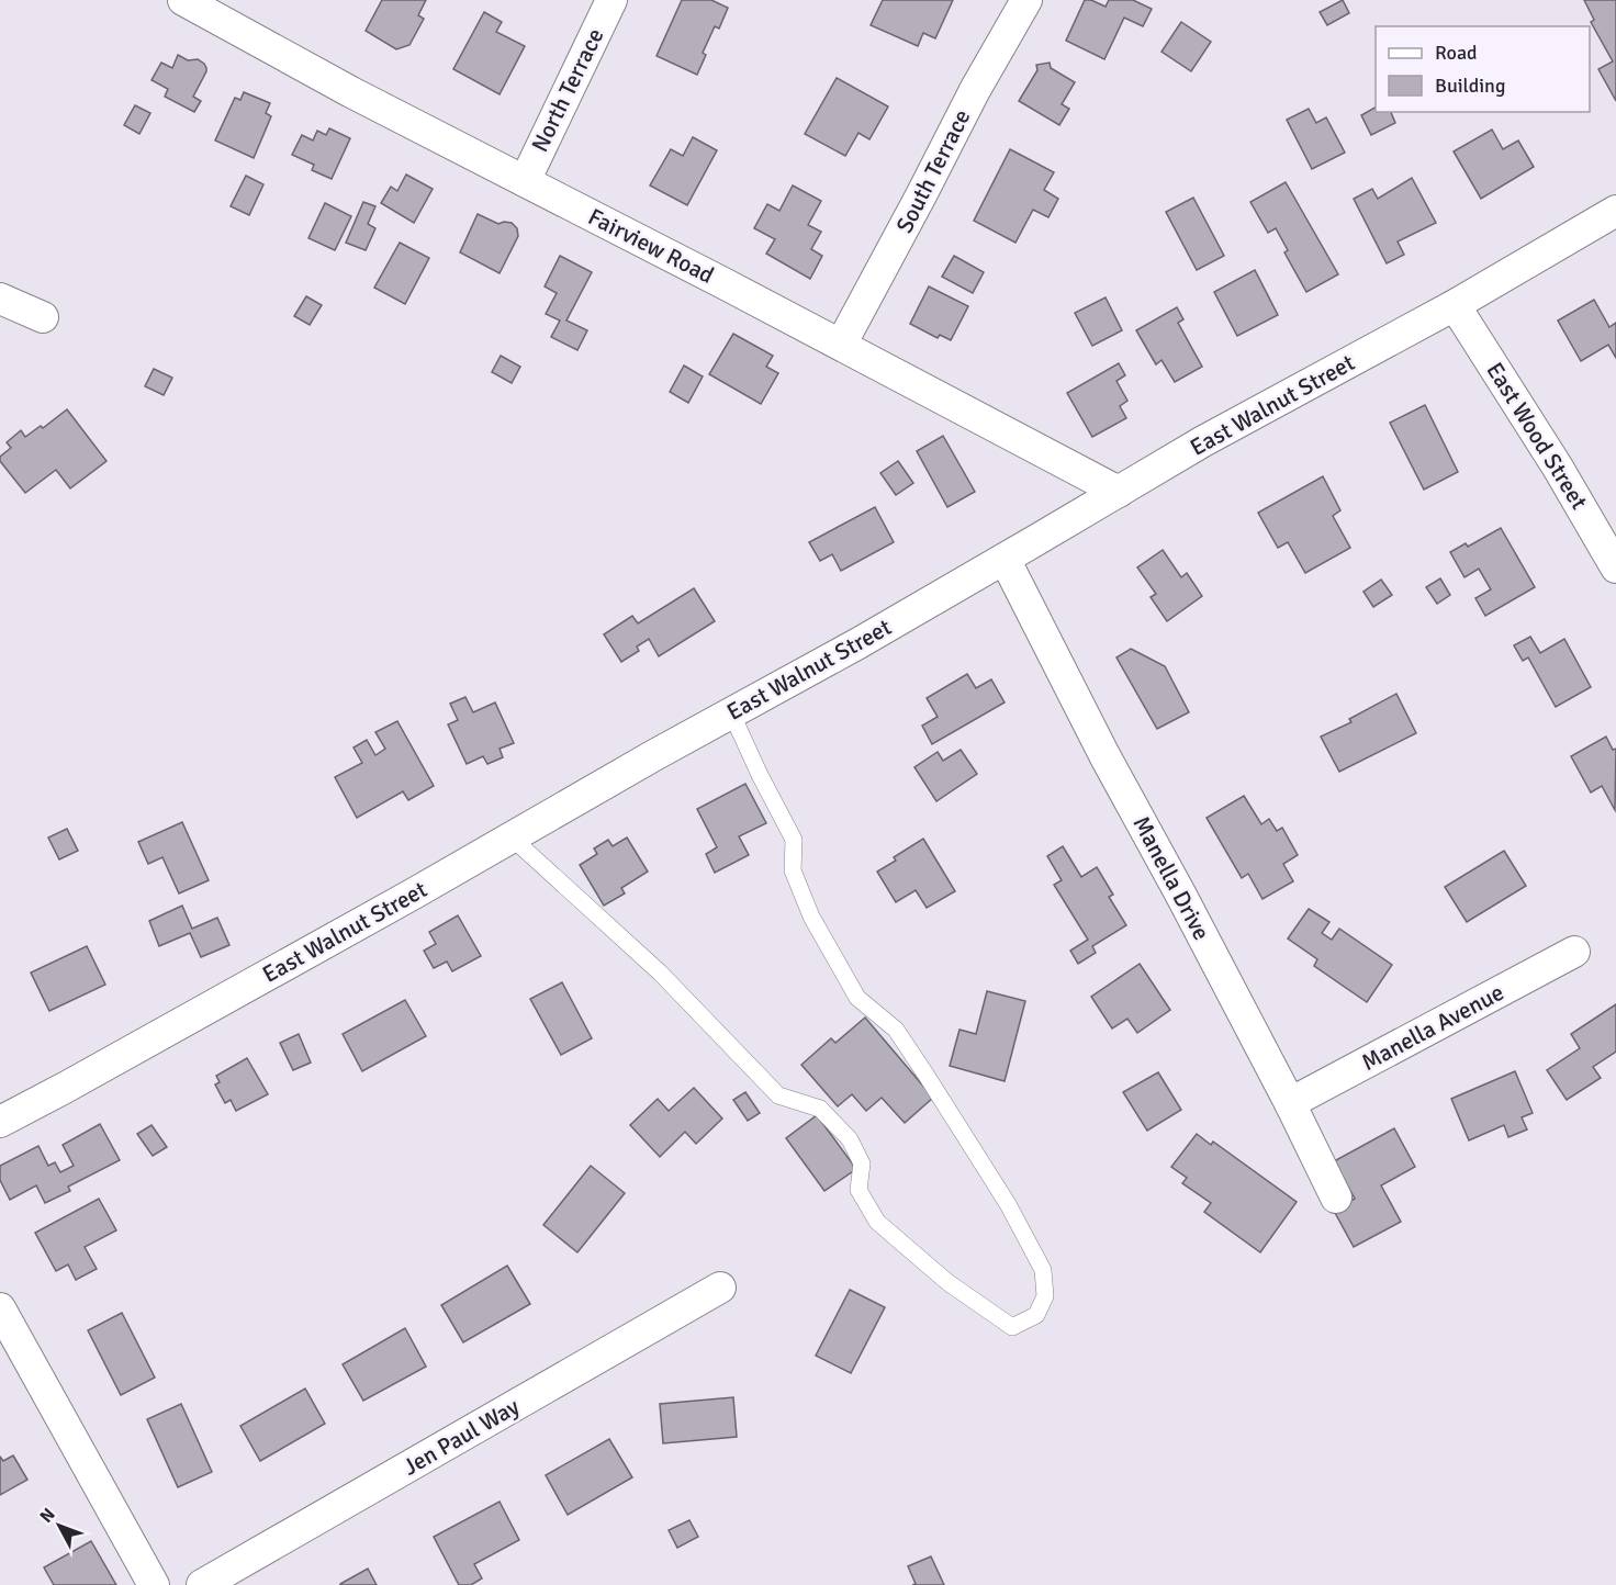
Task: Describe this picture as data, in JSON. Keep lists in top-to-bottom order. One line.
{"streets":{"street":["North Terrace","South Terrace","Fairview Road","East Walnut Street","East Wood Street","Manella Drive","Manella Avenue","Jen Paul Way"]},"crossings":[["North Terrace","Fairview Road"],["South Terrace","Fairview Road"],["Fairview Road","East Walnut Street"],["East Walnut Street","East Wood Street"],["East Walnut Street","Manella Drive"],["Manella Drive","Manella Avenue"]],"legend":["Road","Building"],"north":"top left"}
